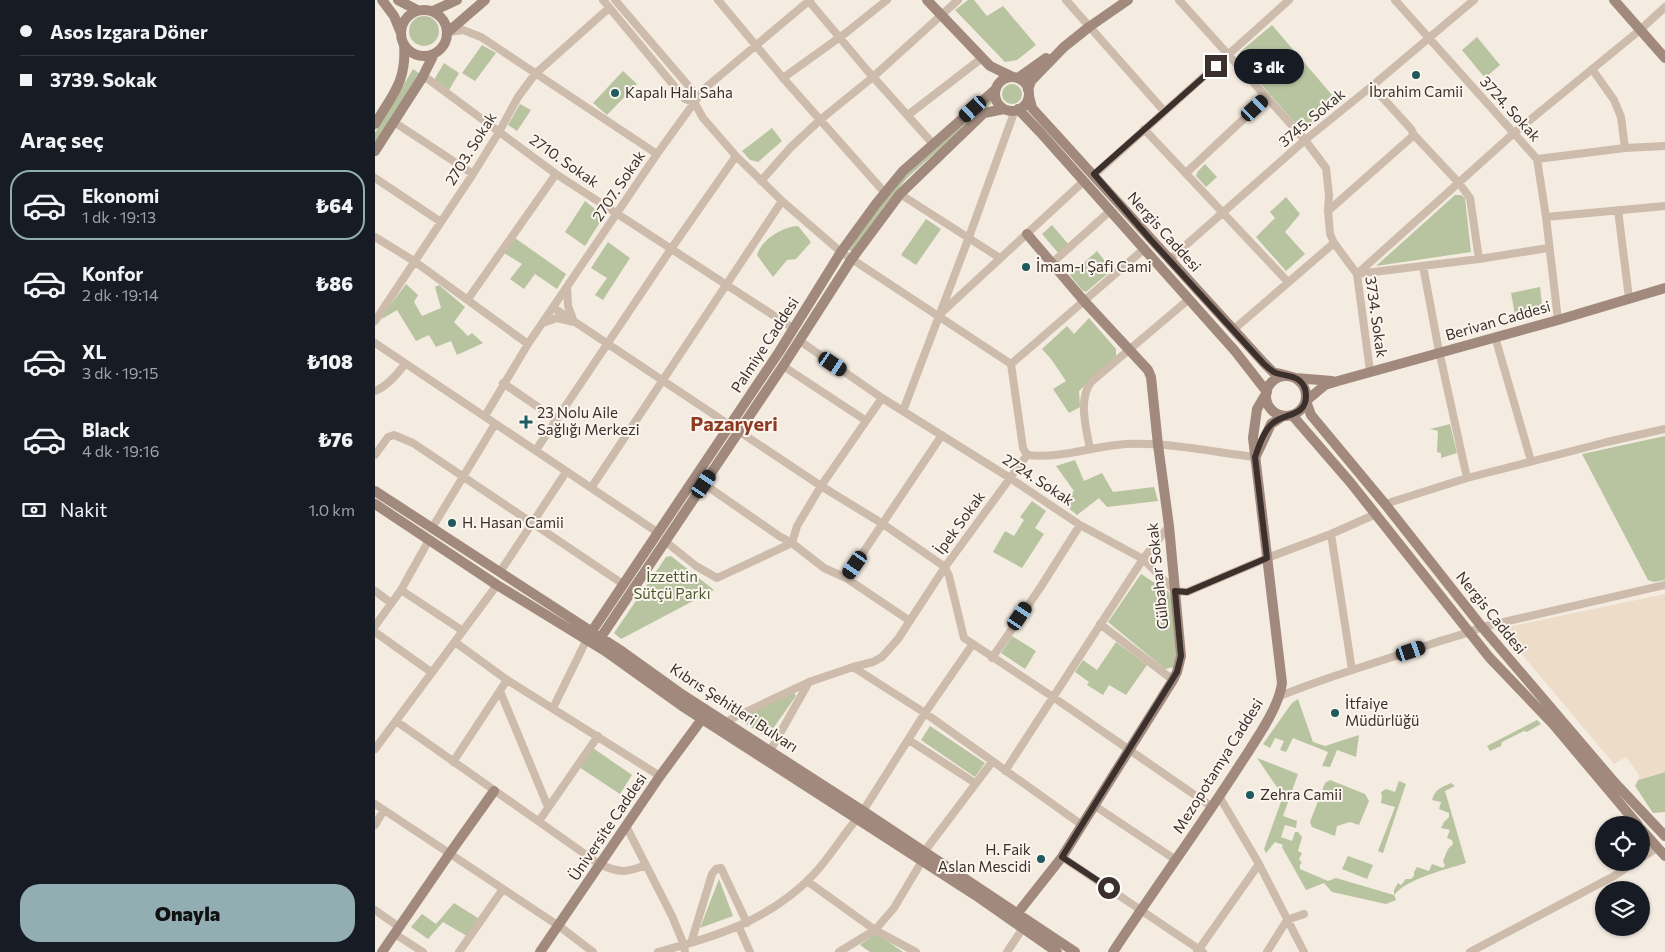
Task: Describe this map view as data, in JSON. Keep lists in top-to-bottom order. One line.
{"streets":{"main road":["Nergis Caddesi","Berivan Caddesi","Palmiye Caddesi","Gülbahar Sokak","Kıbrıs Şehitleri Bulvarı","Mezopotamya Caddesi","Üniversite Caddesi"],"street":["3724. Sokak","3745. Sokak","2703. Sokak","2710. Sokak","2707. Sokak","3734. Sokak","2724. Sokak","İpek Sokak"]},"crossings":[["3724. Sokak","3745. Sokak"],["3724. Sokak","Berivan Caddesi"],["3745. Sokak","Nergis Caddesi"],["3745. Sokak","3734. Sokak"],["2703. Sokak","2710. Sokak"],["2710. Sokak","2707. Sokak"],["2710. Sokak","Palmiye Caddesi"],["Nergis Caddesi","Palmiye Caddesi"],["Nergis Caddesi","Mezopotamya Caddesi"],["3734. Sokak","Berivan Caddesi"],["Palmiye Caddesi","2724. Sokak"],["Palmiye Caddesi","Kıbrıs Şehitleri Bulvarı"],["2724. Sokak","İpek Sokak"],["2724. Sokak","Gülbahar Sokak"],["İpek Sokak","Kıbrıs Şehitleri Bulvarı"],["Gülbahar Sokak","Kıbrıs Şehitleri Bulvarı"],["Kıbrıs Şehitleri Bulvarı","Üniversite Caddesi"]],"districts":["Pazaryeri"],"parks":["İzzettin Sütçü Parkı"],"places":{"other":["İbrahim Camii","Kapalı Halı Saha","İmam-ı Şafi Cami","H. Hasan Camii","İtfaiye Müdürlüğü","Zehra Camii","H. Faik Aslan Mescidi"],"health":["23 Nolu Aile Sağlığı Merkezi"]},"page":{"banner":["Asos Izgara Döner","3739. Sokak"],"bubble":"3 dk","heading":"Araç seç","list":[{"name":"Ekonomi","note":"1 dk · 19:13","value":"₺64"},{"name":"Konfor","note":"2 dk · 19:14","value":"₺86"},{"name":"XL","note":"3 dk · 19:15","value":"₺108"},{"name":"Black","note":"4 dk · 19:16","value":"₺76"}],"pay":["Nakit","1.0 km"],"buttons":"Onayla"}}
